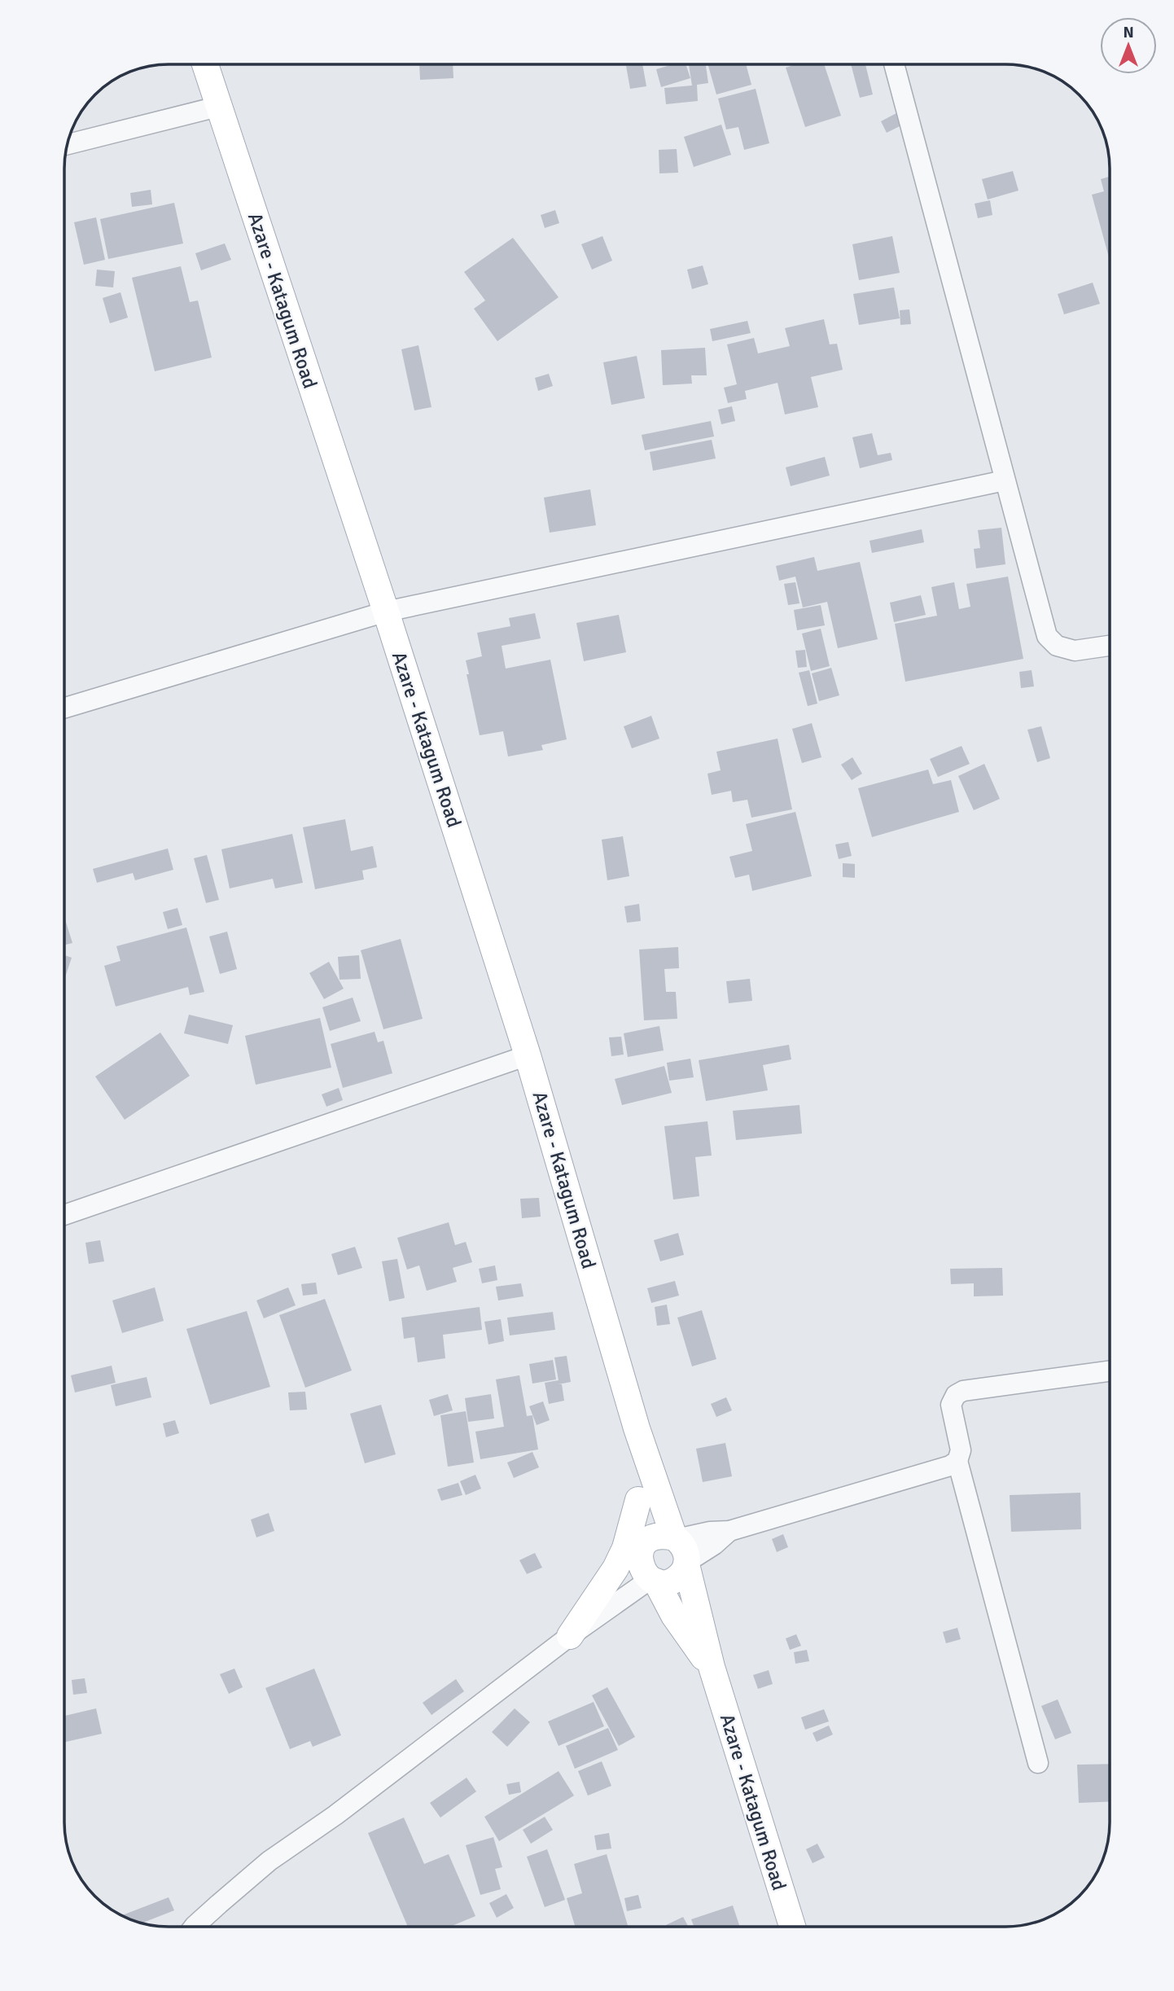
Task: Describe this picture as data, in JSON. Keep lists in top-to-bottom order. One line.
{"streets":{"main road":["Azare - Katagum Road"]},"north":"top"}
